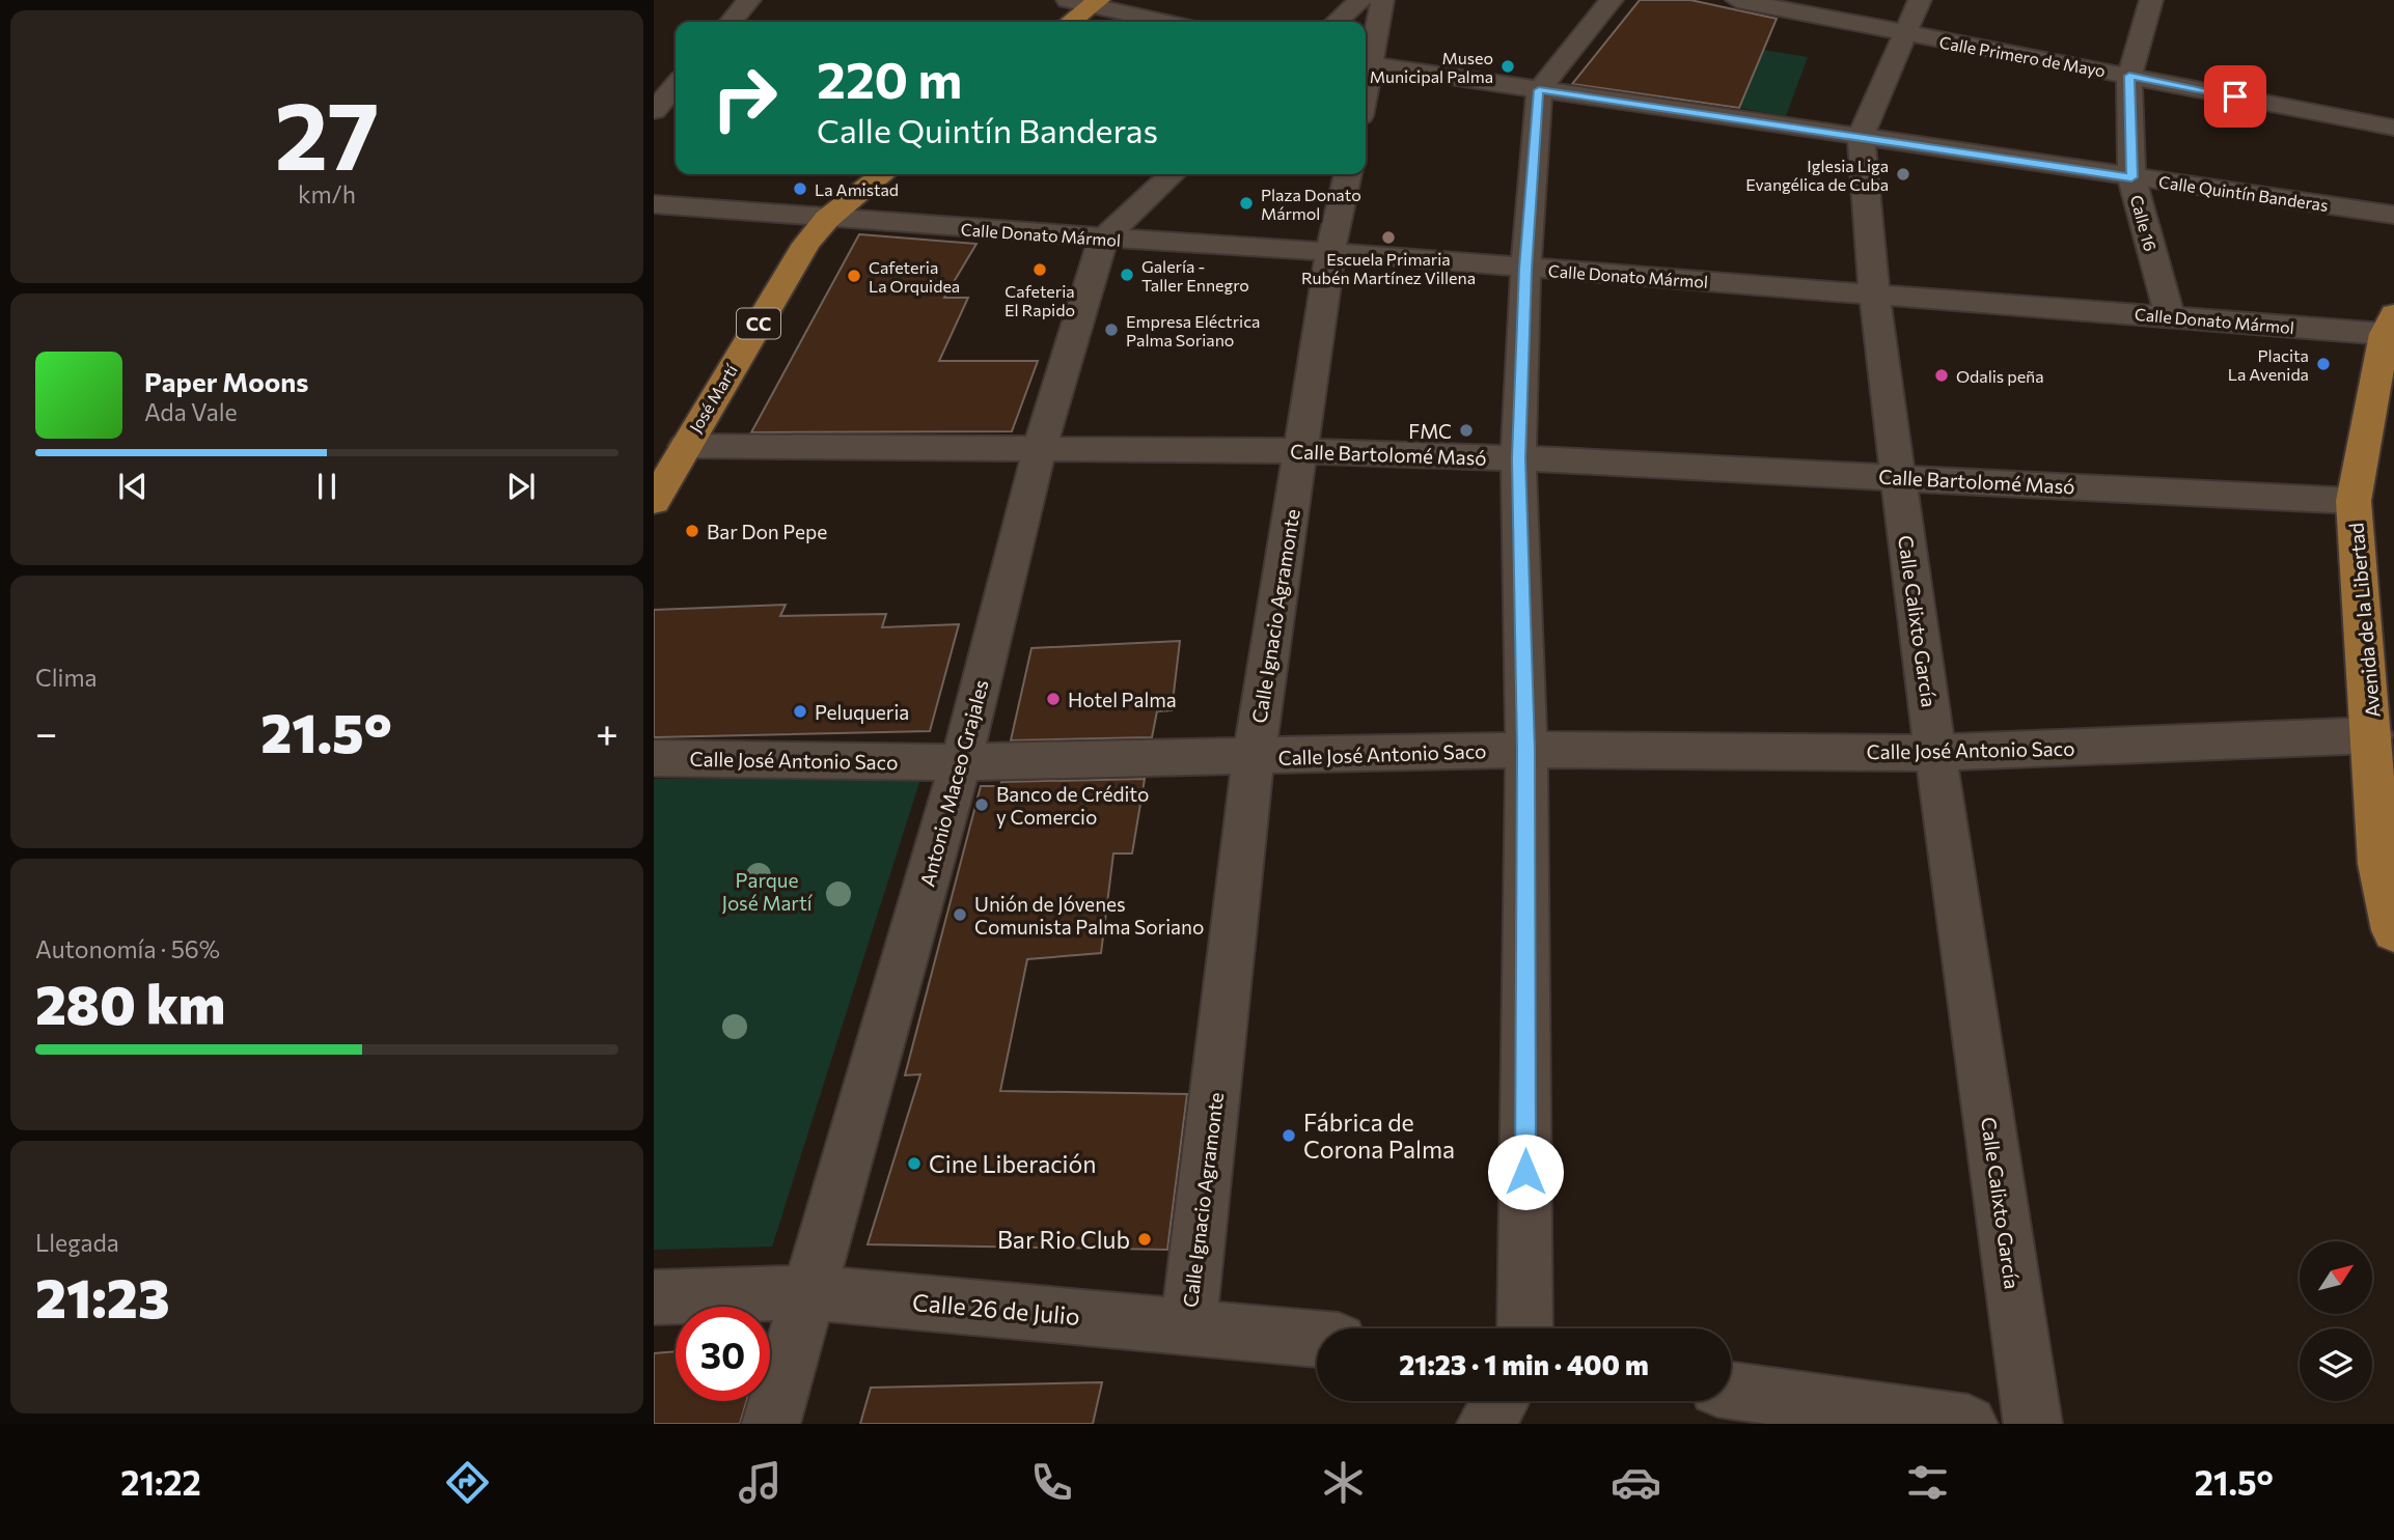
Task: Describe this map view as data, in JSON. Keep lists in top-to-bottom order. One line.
{"streets":{"main road":["CC","José Martí","Avenida de la Libertad"],"street":["Calle Primero de Mayo","Calle Quintín Banderas","Calle 16","Calle Donato Mármol","Calle Bartolomé Masó","Calle Ignacio Agramonte","Calle Calixto García","Calle José Antonio Saco","Antonio Maceo Grajales","Calle 26 de Julio"]},"crossings":[["Calle Primero de Mayo","Calle 16"],["Calle Primero de Mayo","Calle Calixto García"],["Calle Quintín Banderas","Calle 16"],["Calle Quintín Banderas","Calle Calixto García"],["Calle 16","Calle Donato Mármol"],["Calle Donato Mármol","José Martí"],["Calle Donato Mármol","Calle Ignacio Agramonte"],["Calle Donato Mármol","Avenida de la Libertad"],["Calle Donato Mármol","Calle Calixto García"],["Calle Donato Mármol","Antonio Maceo Grajales"],["José Martí","Calle Bartolomé Masó"],["Calle Bartolomé Masó","Calle Ignacio Agramonte"],["Calle Bartolomé Masó","Avenida de la Libertad"],["Calle Bartolomé Masó","Calle Calixto García"],["Calle Bartolomé Masó","Antonio Maceo Grajales"],["Calle Ignacio Agramonte","Calle José Antonio Saco"],["Calle Ignacio Agramonte","Calle 26 de Julio"],["Avenida de la Libertad","Calle José Antonio Saco"],["Calle Calixto García","Calle José Antonio Saco"],["Calle José Antonio Saco","Antonio Maceo Grajales"],["Antonio Maceo Grajales","Calle 26 de Julio"]],"parks":["Parque José Martí"],"places":["Museo Municipal Palma","Iglesia Liga Evangélica de Cuba","La Amistad","Plaza Donato Mármol","Escuela Primaria Rubén Martínez Villena","Cafeteria El Rapido","Galería - Taller Ennegro","Cafeteria La Orquidea","Empresa Eléctrica Palma Soriano","Placita La Avenida","Odalis peña","FMC","Bar Don Pepe","Hotel Palma","Peluqueria","Banco de Crédito y Comercio","Unión de Jóvenes Comunista Palma Soriano","Fábrica de Corona Palma","Cine Liberación","Bar Rio Club"],"north":"top right","page":{"tile":[["27","km/h"],"Clima",["Autonomía · 56%","280 km"],["Llegada","21:23"]],"turn":["220 m","Calle Quintín Banderas"],"song":["Paper Moons","Ada Vale"],"heat":["−","21.5°","+"],"limit":"30","trip":"21:23 · 1 min · 400 m","tabs":["21:22","21.5°"]}}
